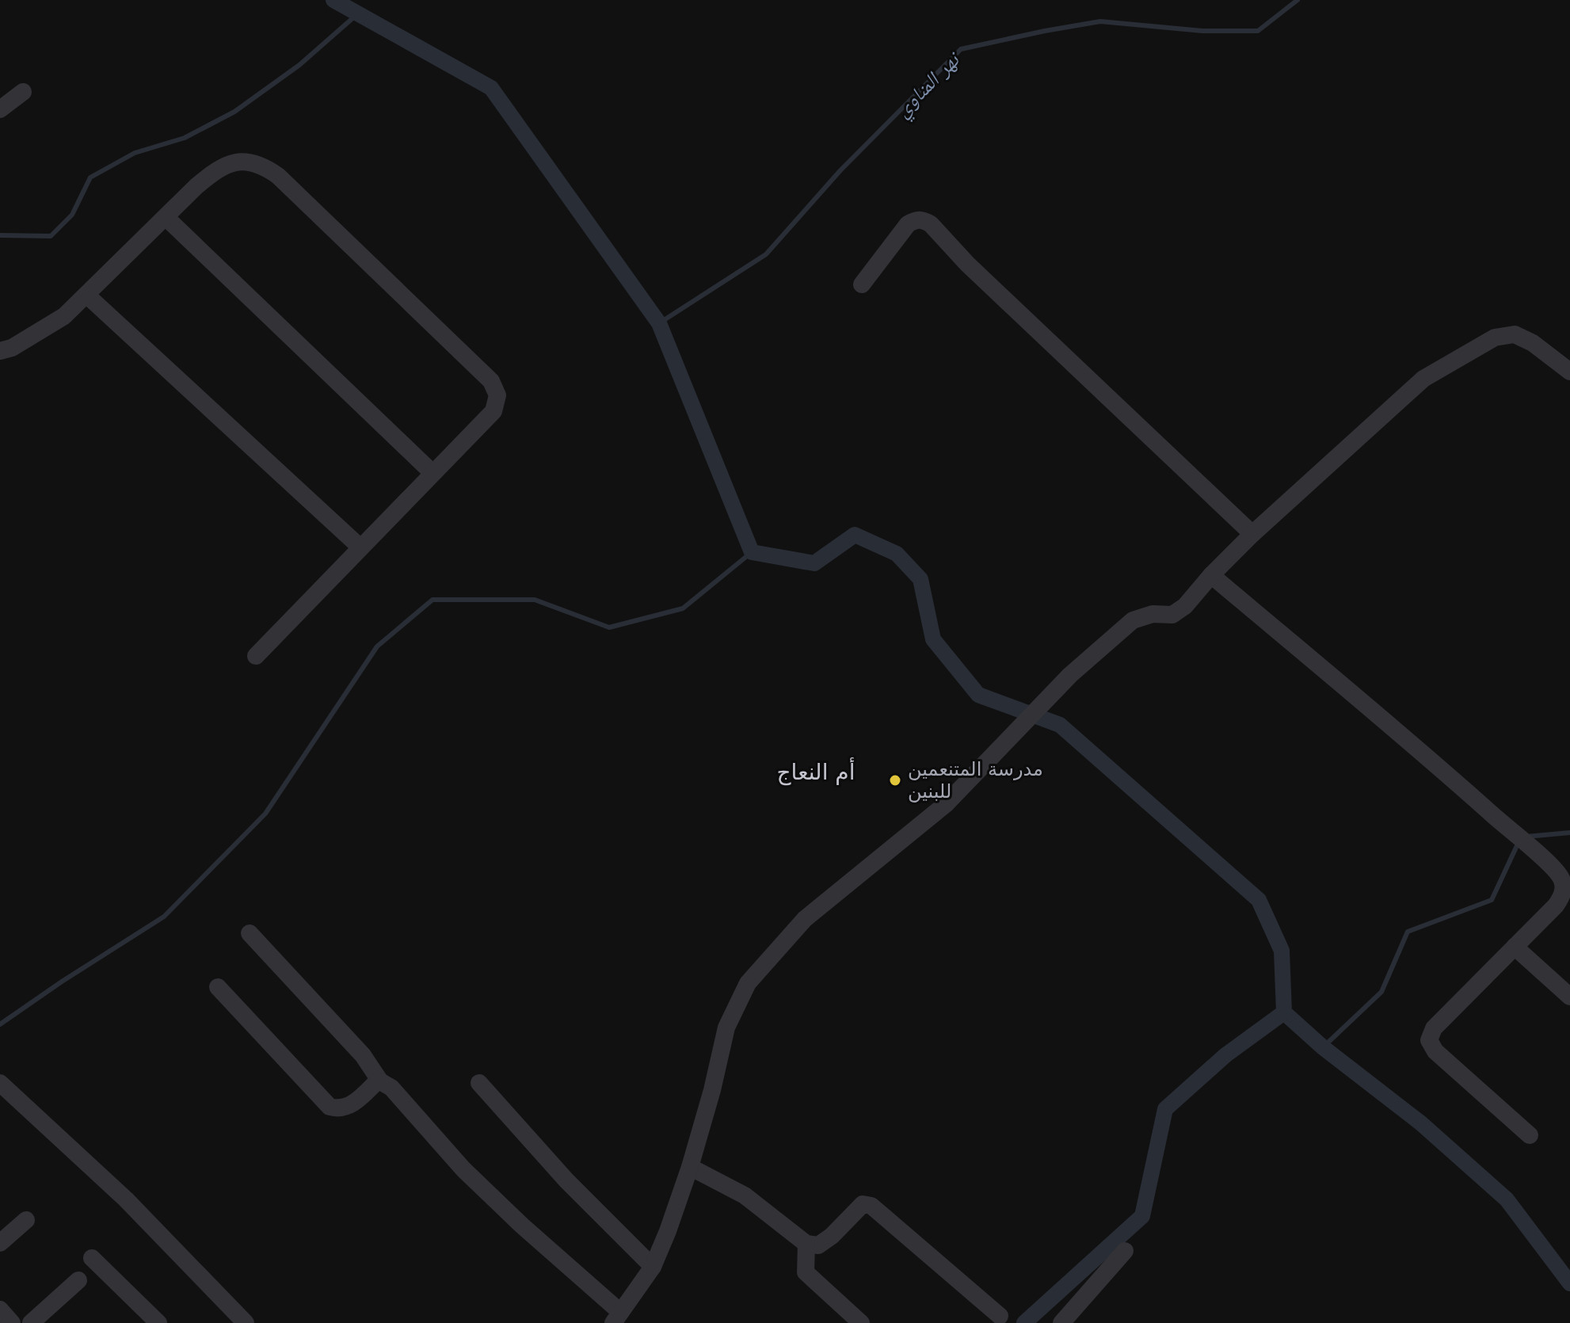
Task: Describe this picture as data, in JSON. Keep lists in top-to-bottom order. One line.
{"districts":["أم النعاج"],"water":["نهر المناوي"],"places":["مدرسة المتنعمين للبنين"]}
